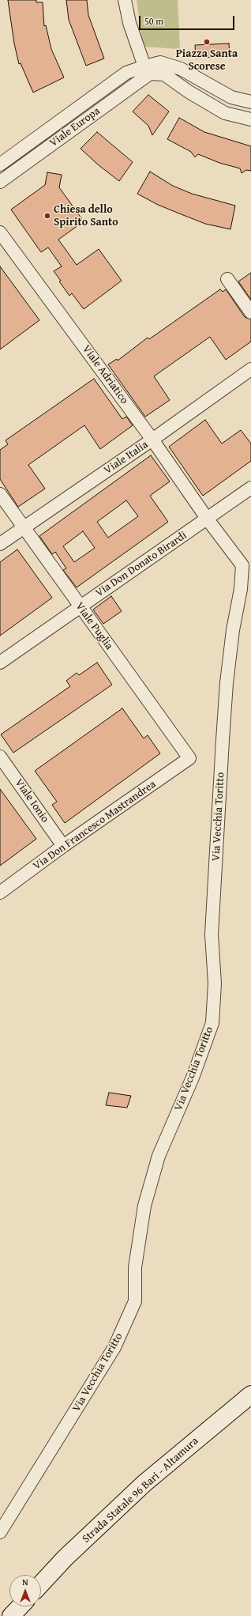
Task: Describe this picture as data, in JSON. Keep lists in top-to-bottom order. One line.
{"streets":{"street":["Viale Europa","Viale Adriatico","Viale Italia","Via Don Donato Birardi","Viale Puglia","Viale Ionio","Via Vecchia Toritto","Via Don Francesco Mastrandrea","Strada Statale 96 Bari - Altamura"]},"crossings":[["Viale Adriatico","Viale Italia"],["Viale Adriatico","Via Don Donato Birardi"],["Viale Adriatico","Via Vecchia Toritto"],["Viale Italia","Viale Puglia"],["Via Don Donato Birardi","Viale Puglia"],["Via Don Donato Birardi","Via Vecchia Toritto"],["Viale Puglia","Via Don Francesco Mastrandrea"],["Viale Ionio","Via Don Francesco Mastrandrea"]],"places":["Piazza Santa Scorese","Chiesa dello Spirito Santo"],"scale_bar":"50 m","north":"top"}
